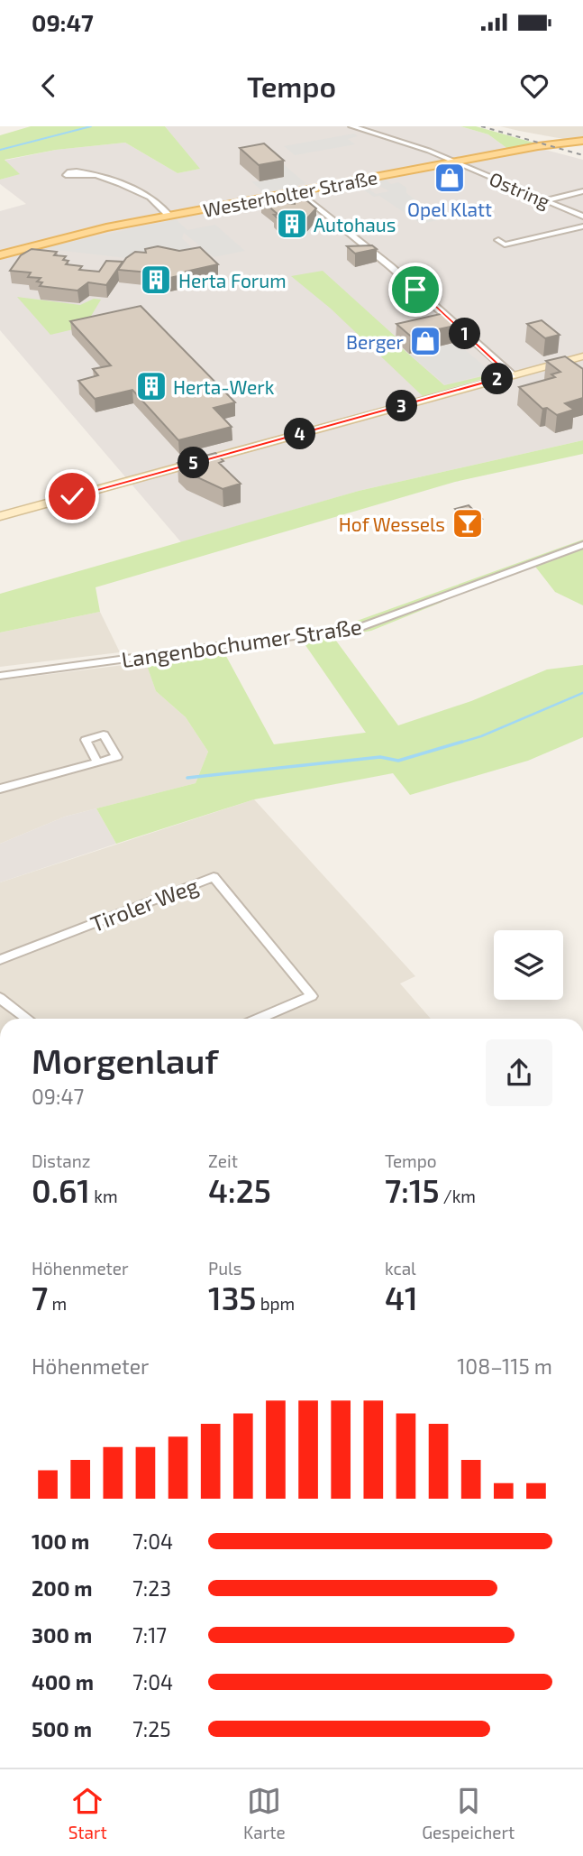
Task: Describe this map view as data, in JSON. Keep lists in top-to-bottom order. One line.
{"streets":{"main road":["Westerholter Straße"],"street":["Ostring","Langenbochumer Straße","Tiroler Weg"]},"crossings":[["Ostring","Westerholter Straße"]],"places":{"shop":["Opel Klatt","Berger"],"building":["Autohaus","Herta Forum","Herta-Werk"],"bar":["Hof Wessels"]},"page":{"status":"09:47","header":"Tempo","pins":["1","2","3","4","5"],"heading":["Morgenlauf","09:47"],"stats":[["Distanz","0.61 km"],["Zeit","4:25"],["Tempo","7:15 /km"],["Höhenmeter","7 m"],["Puls","135 bpm"],["kcal","41"]],"chart":["Höhenmeter","108–115 m"],"list":[{"name":"100 m","note":"7:04"},{"name":"200 m","note":"7:23"},{"name":"300 m","note":"7:17"},{"name":"400 m","note":"7:04"},{"name":"500 m","note":"7:25"}],"tabs":["Start","Karte","Gespeichert"]}}
